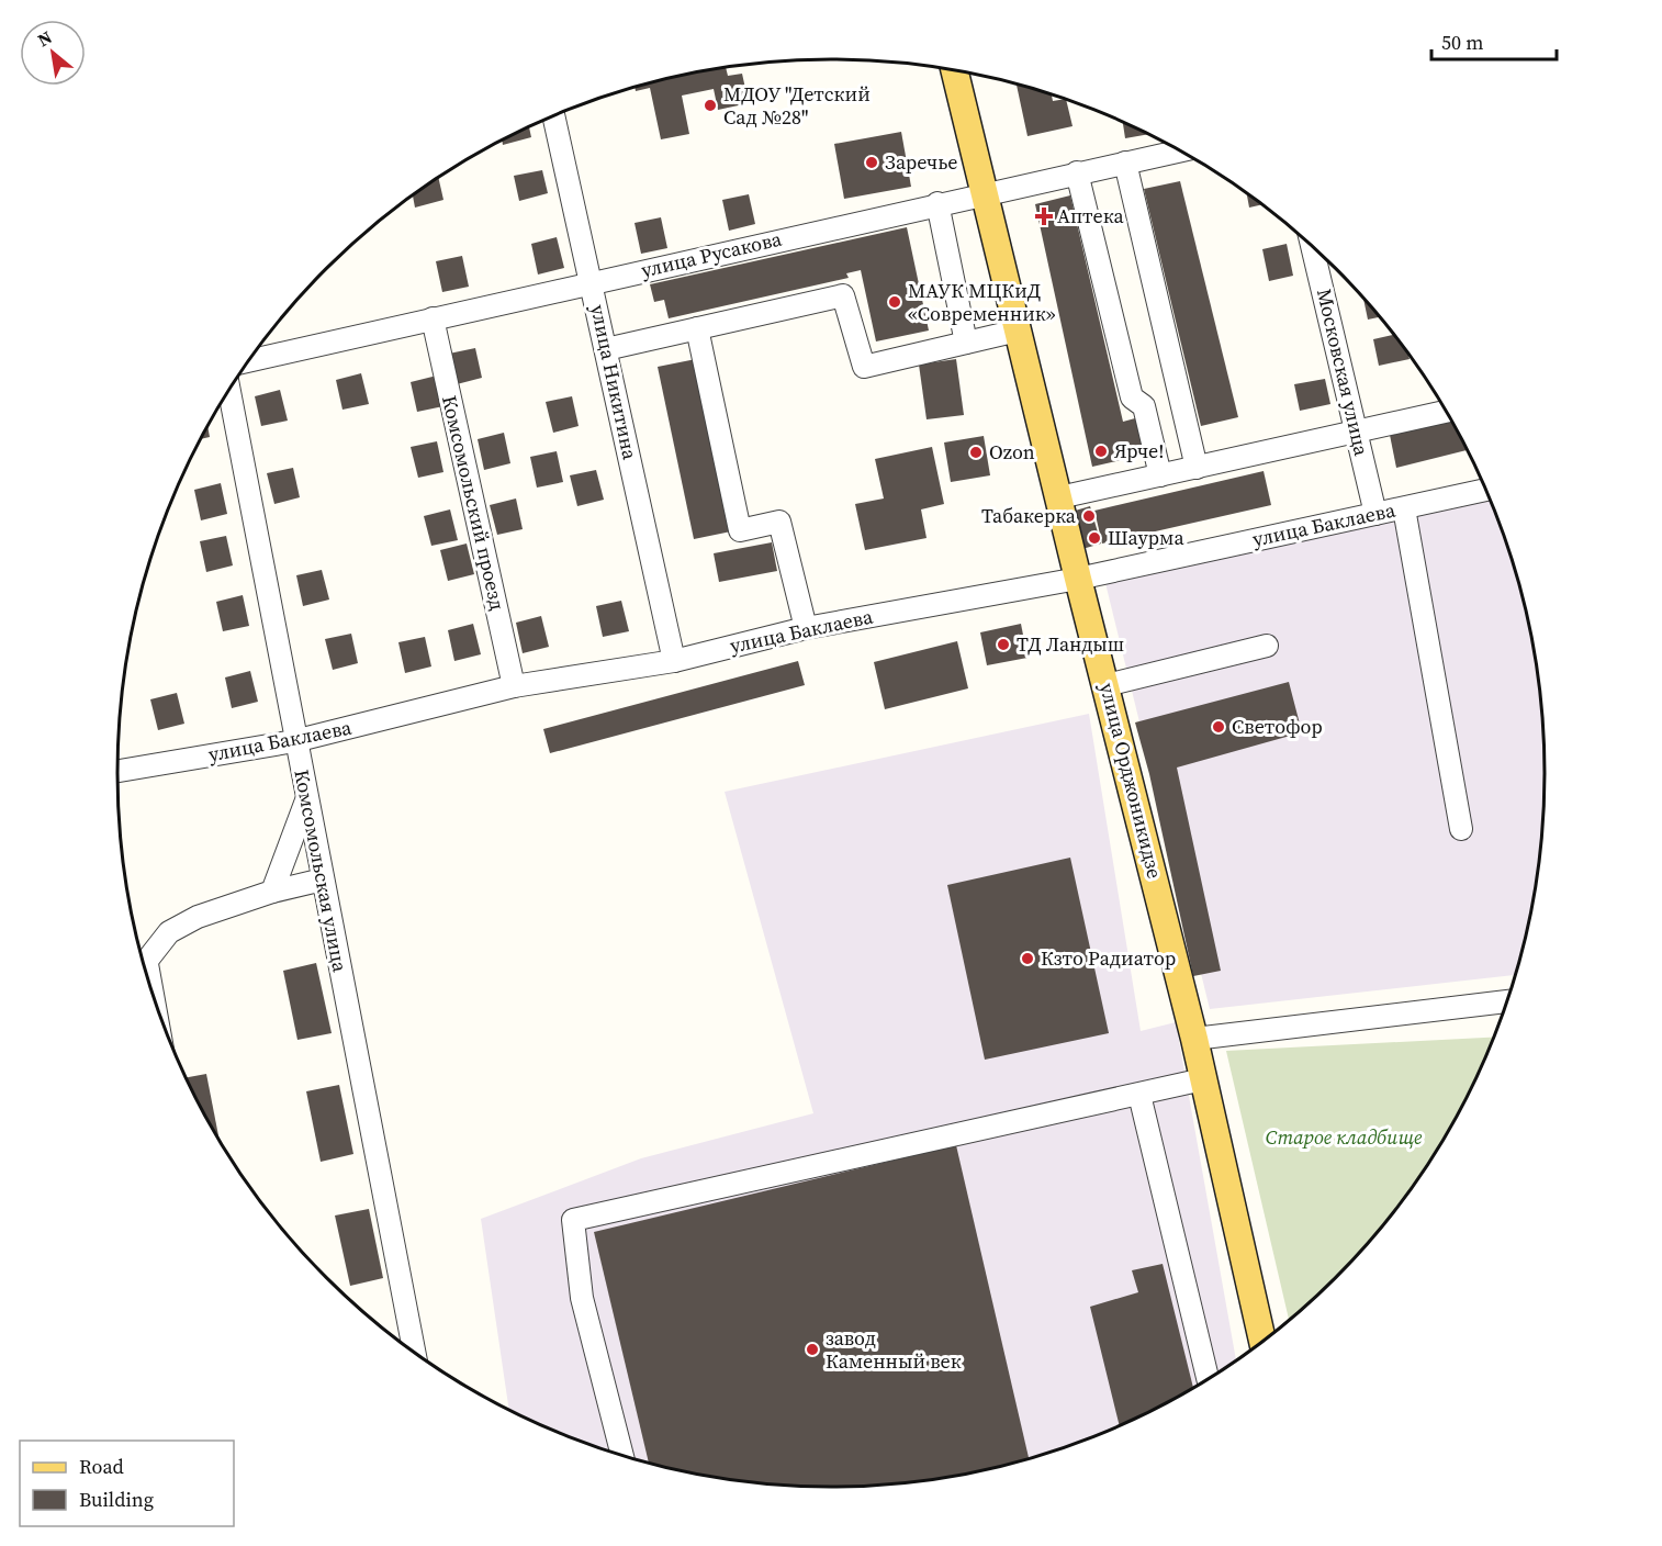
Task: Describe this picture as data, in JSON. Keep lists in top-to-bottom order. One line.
{"streets":{"main road":["улица Орджоникидзе"],"street":["улица Русакова","Московская улица","улица Никитина","Комсомольский проезд","улица Баклаева","Комсомольская улица"]},"crossings":[["улица Русакова","улица Никитина"],["улица Русакова","Комсомольский проезд"],["улица Русакова","улица Орджоникидзе"],["Московская улица","улица Баклаева"],["улица Никитина","улица Баклаева"],["Комсомольский проезд","улица Баклаева"],["улица Баклаева","улица Орджоникидзе"],["улица Баклаева","Комсомольская улица"]],"parks":["Старое кладбище"],"places":{"other":["МДОУ \"Детский Сад №28\"","Заречье","МАУК МЦКиД «Современник»","Ярче!","Ozon","Табакерка","Шаурма","ТД Ландыш","Светофор","Кзто Радиатор","завод Каменный век"],"health":["Аптека"]},"legend":["Road","Building"],"scale_bar":"50 m","north":"top left"}
